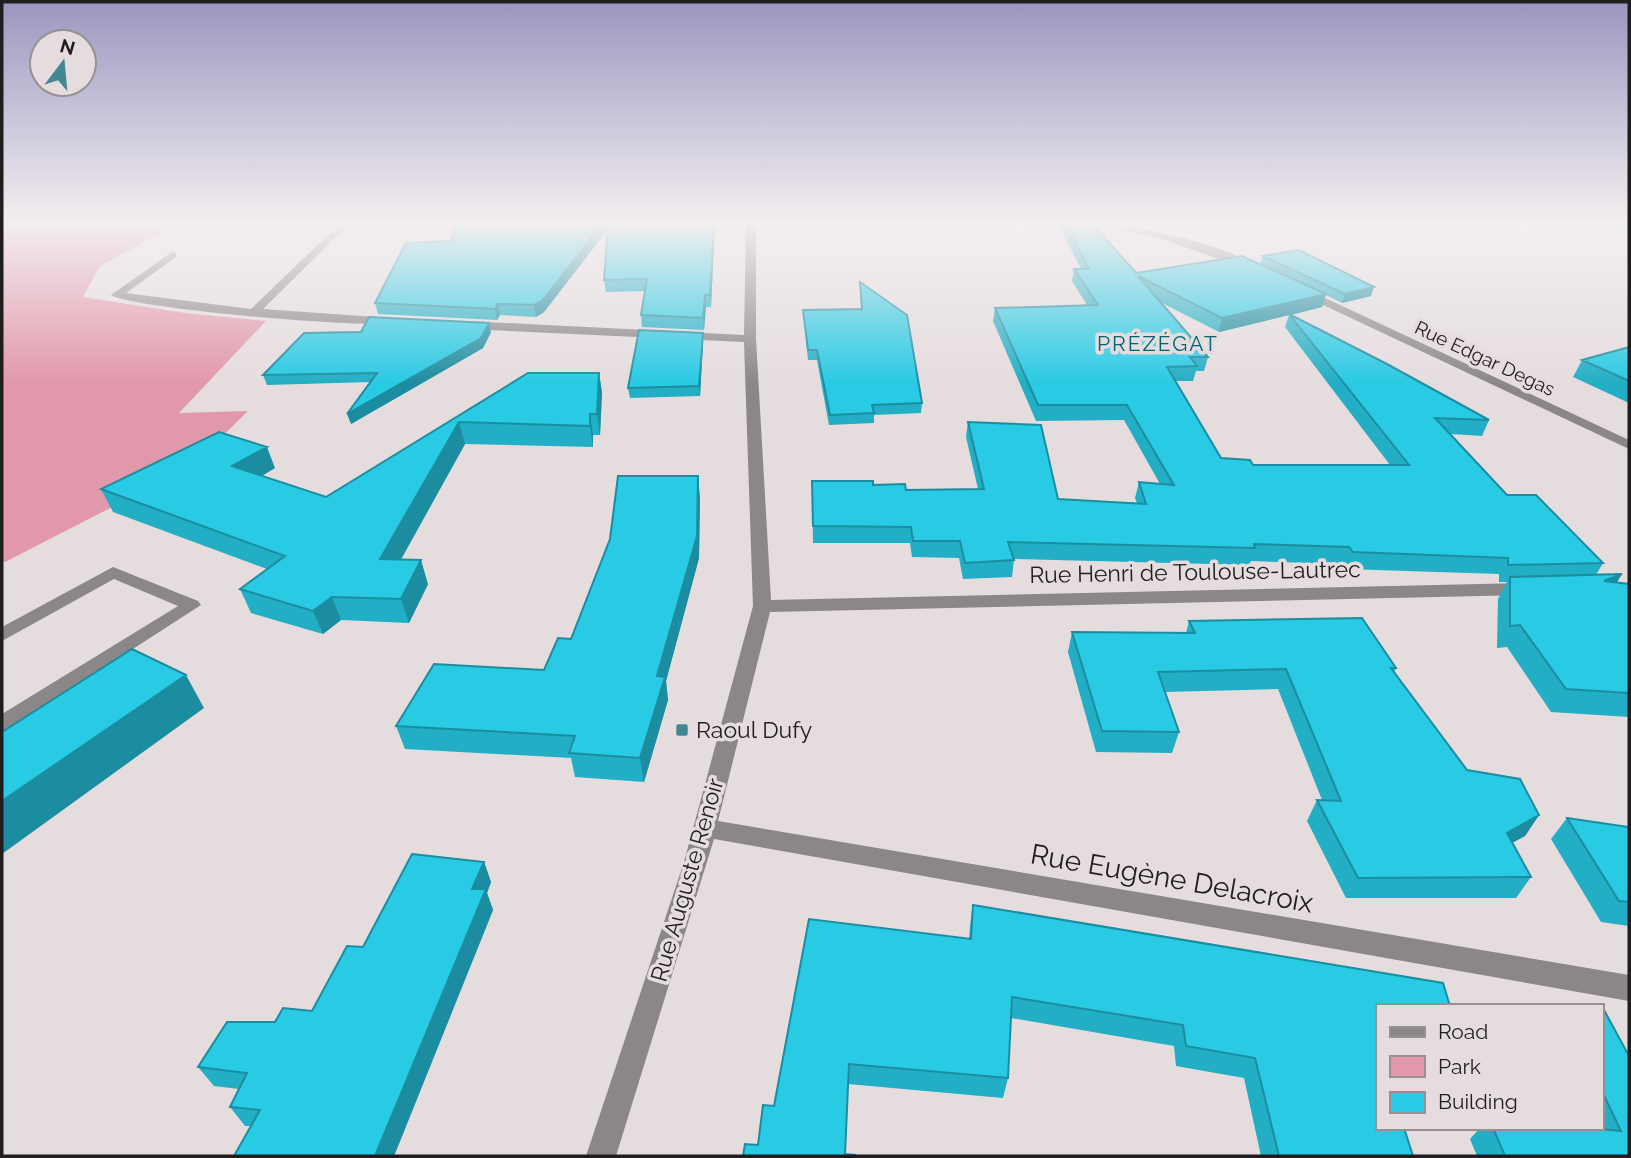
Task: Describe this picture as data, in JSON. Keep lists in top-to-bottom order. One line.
{"streets":{"street":["Rue Edgar Degas","Rue Henri de Toulouse-Lautrec","Rue Eugène Delacroix","Rue Auguste Renoir"]},"crossings":[["Rue Henri de Toulouse-Lautrec","Rue Auguste Renoir"],["Rue Eugène Delacroix","Rue Auguste Renoir"]],"districts":["PRÉZÉGAT"],"places":{"transit":["Raoul Dufy"]},"legend":["Road","Park","Building"],"north":"top"}
